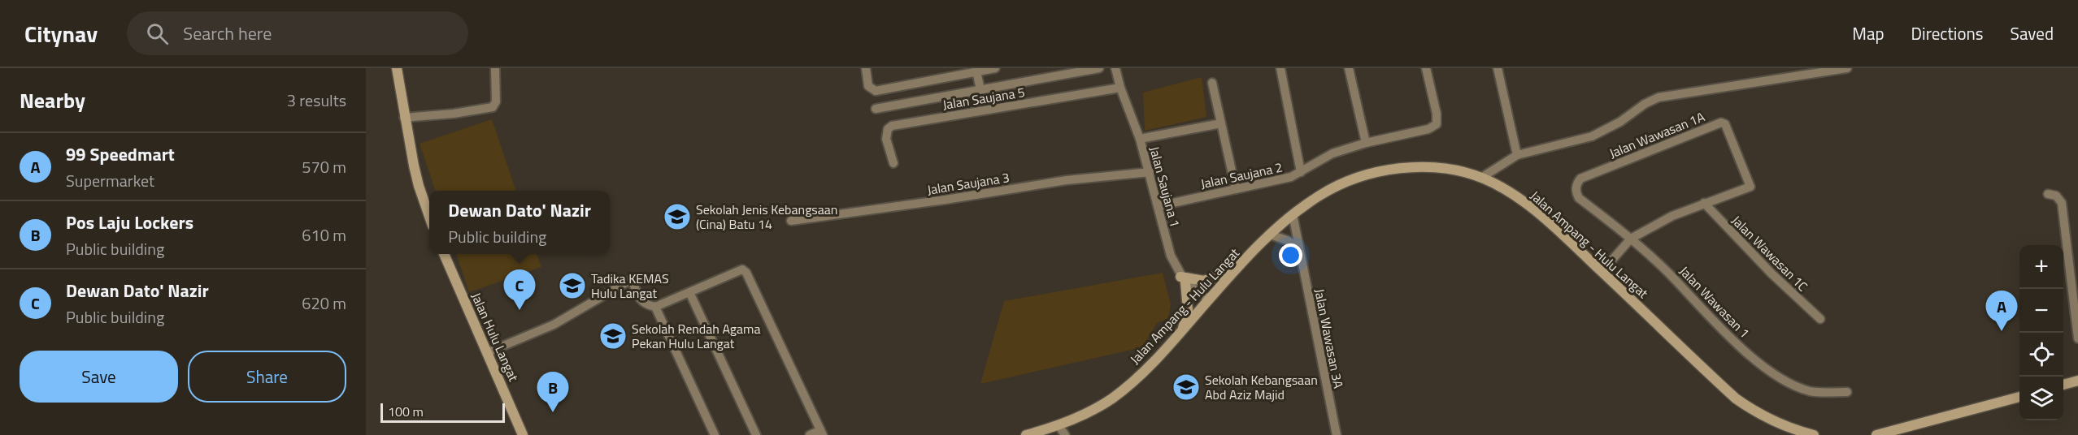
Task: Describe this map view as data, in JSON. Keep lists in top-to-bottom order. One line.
{"streets":{"street":["Jalan Saujana 5","Jalan Wawasan 1A","Jalan Saujana 2","Jalan Saujana 3","Jalan Saujana 1","Jalan Ampang - Hulu Langat","Jalan Wawasan 1C","Jalan Wawasan 1","Jalan Hulu Langat","Jalan Wawasan 3A"]},"crossings":[["Jalan Saujana 5","Jalan Saujana 1"],["Jalan Wawasan 1A","Jalan Wawasan 1C"],["Jalan Wawasan 1A","Jalan Wawasan 1"],["Jalan Saujana 2","Jalan Saujana 1"],["Jalan Saujana 3","Jalan Saujana 1"],["Jalan Saujana 1","Jalan Ampang - Hulu Langat"],["Jalan Ampang - Hulu Langat","Jalan Wawasan 3A"]],"places":{"school or university":["Sekolah Jenis Kebangsaan (Cina) Batu 14","Tadika KEMAS Hulu Langat","Sekolah Rendah Agama Pekan Hulu Langat","Sekolah Kebangsaan Abd Aziz Majid"]},"scale_bar":"100 m","page":{"header":"Citynav","search":"Search here","nav":["Map","Directions","Saved"],"heading":["Nearby","3 results"],"list":[{"mark":"A","name":"99 Speedmart","note":"Supermarket","value":"570 m"},{"mark":"B","name":"Pos Laju Lockers","note":"Public building","value":"610 m"},{"mark":"C","name":"Dewan Dato' Nazir","note":"Public building","value":"620 m"}],"popup":["Dewan Dato' Nazir","Public building"],"map_buttons":["+","−"],"pins":["C","A","B"],"buttons":["Save","Share"],"scale":"100 m"}}
